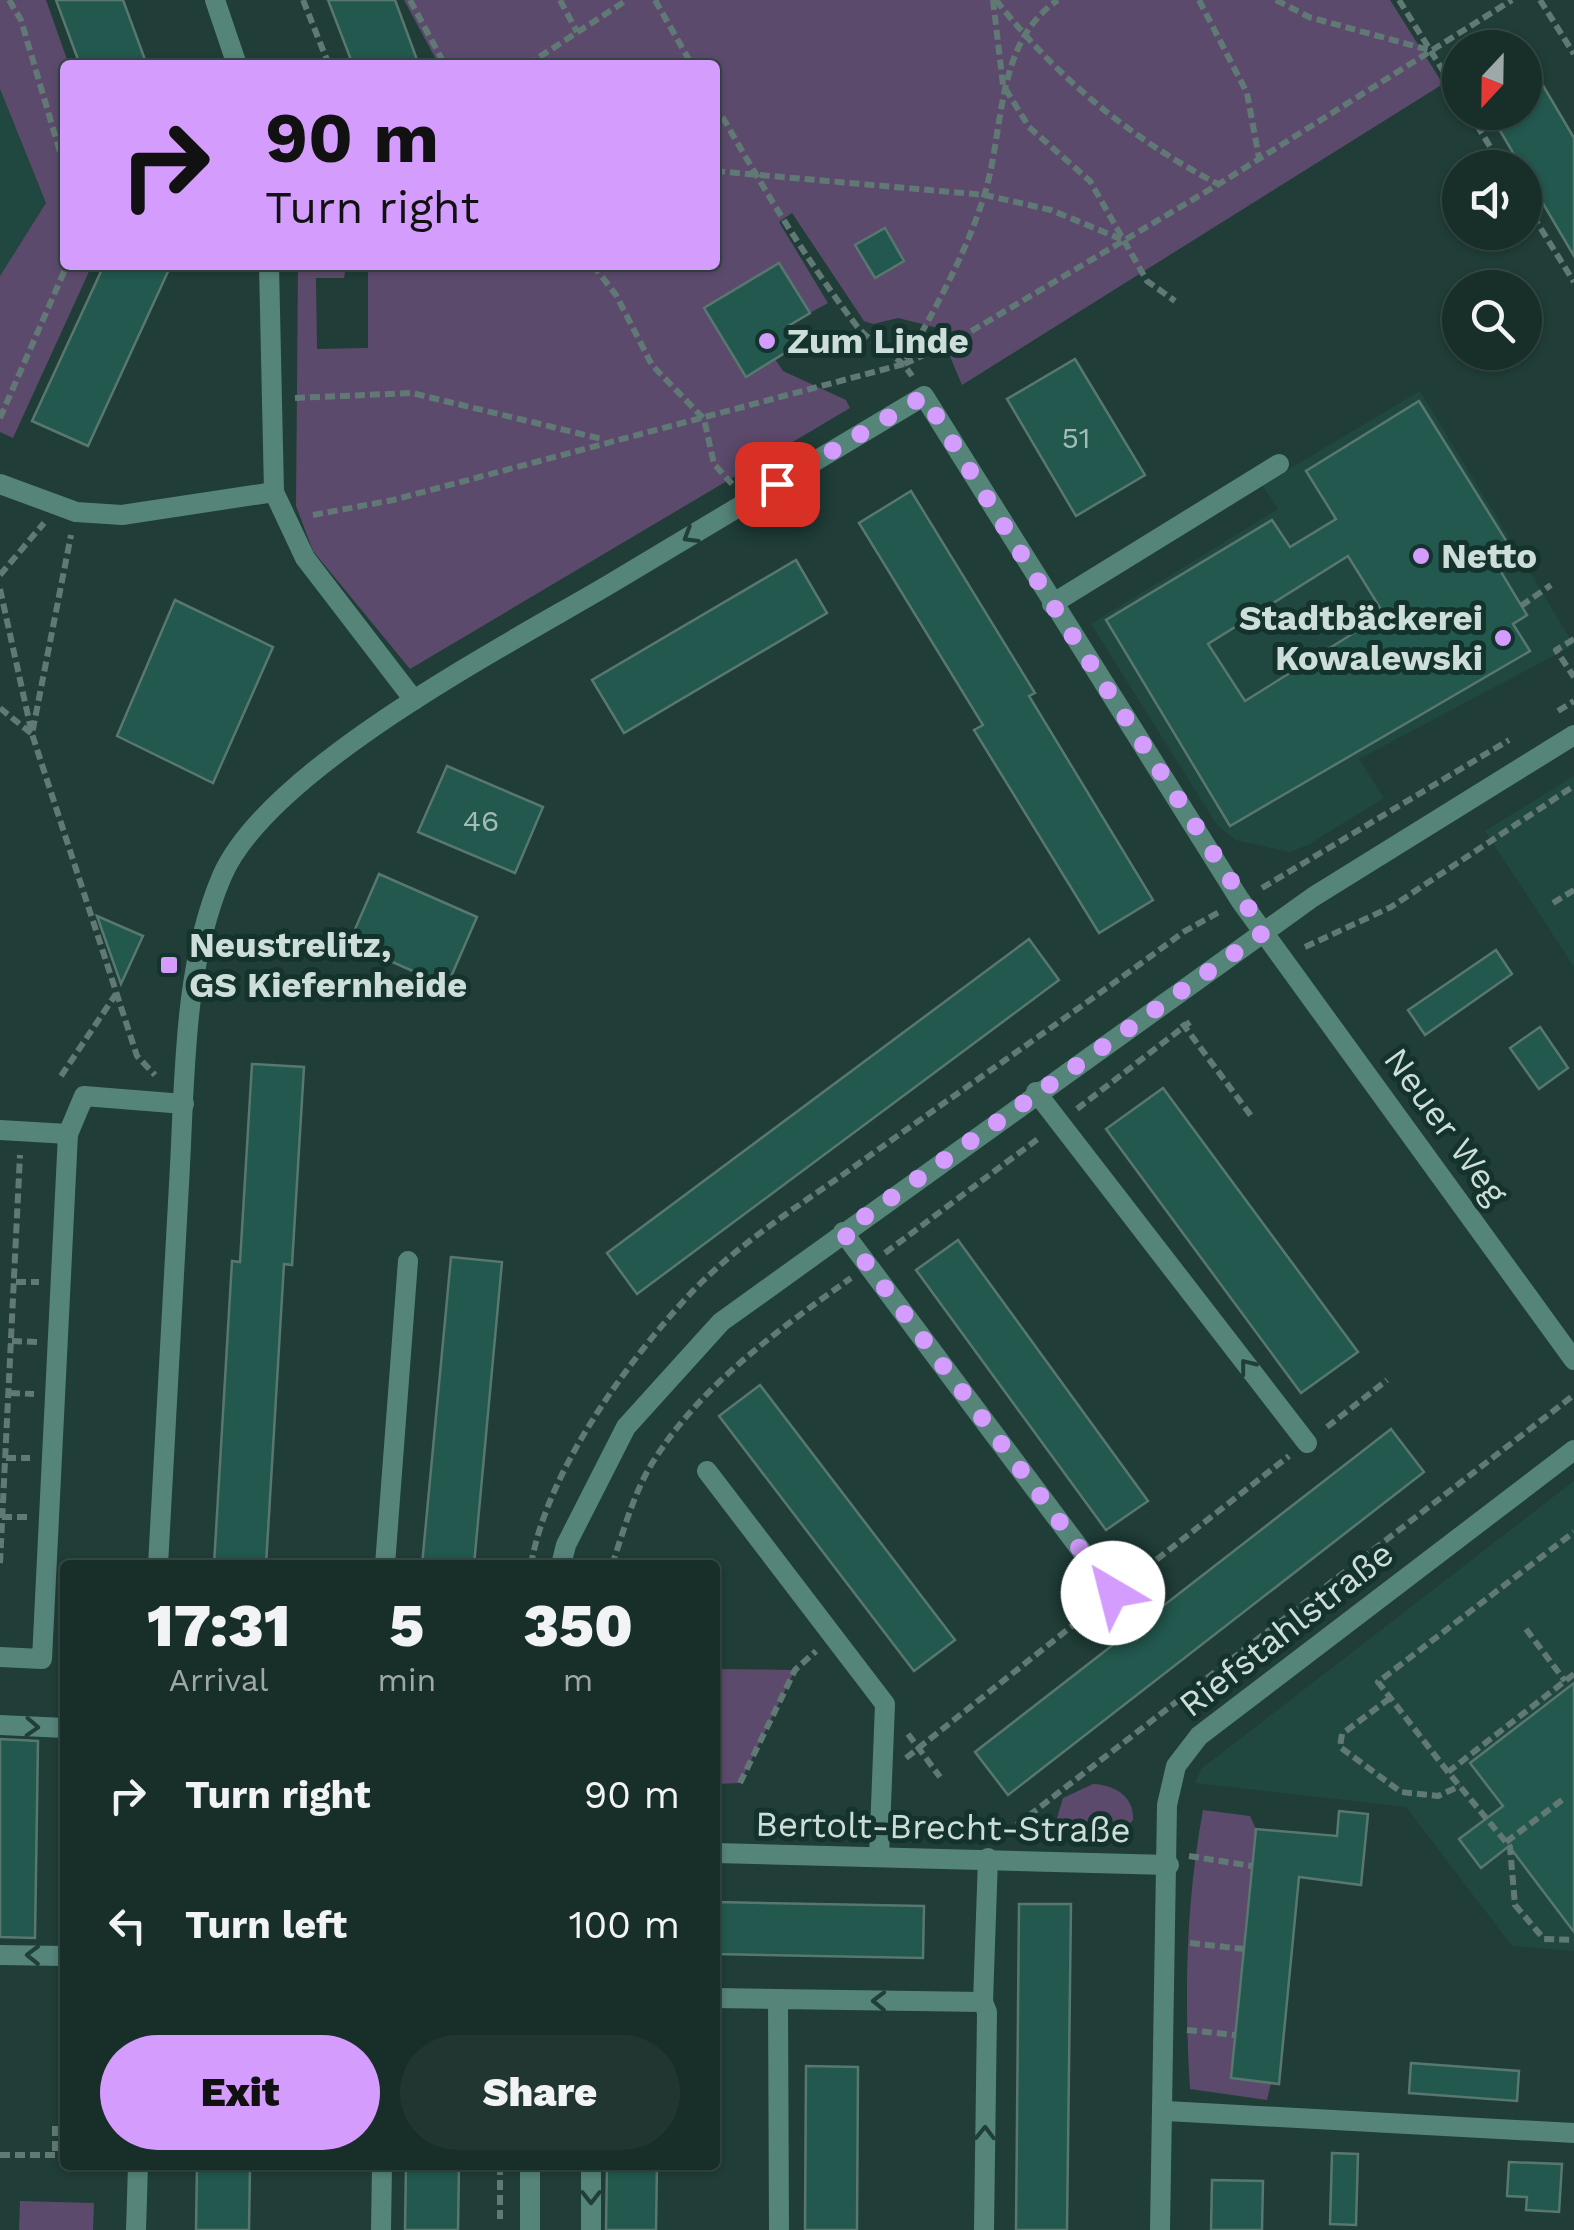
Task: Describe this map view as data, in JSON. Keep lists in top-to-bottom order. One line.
{"streets":{"street":["Neuer Weg","Riefstahlstraße","Bertolt-Brecht-Straße"]},"crossings":[["Riefstahlstraße","Bertolt-Brecht-Straße"]],"places":{"other":["Zum Linde","Netto","Stadtbäckerei Kowalewski"],"transit":["Neustrelitz, GS Kiefernheide"]},"house_numbers":["51","46"],"north":"bottom","page":{"turn":["90 m","Turn right"],"eta":["17:31","Arrival","5","min","350","m"],"list":[{"name":"Turn right","value":"90 m"},{"name":"Turn left","value":"100 m"}],"buttons":["Exit","Share"]}}
